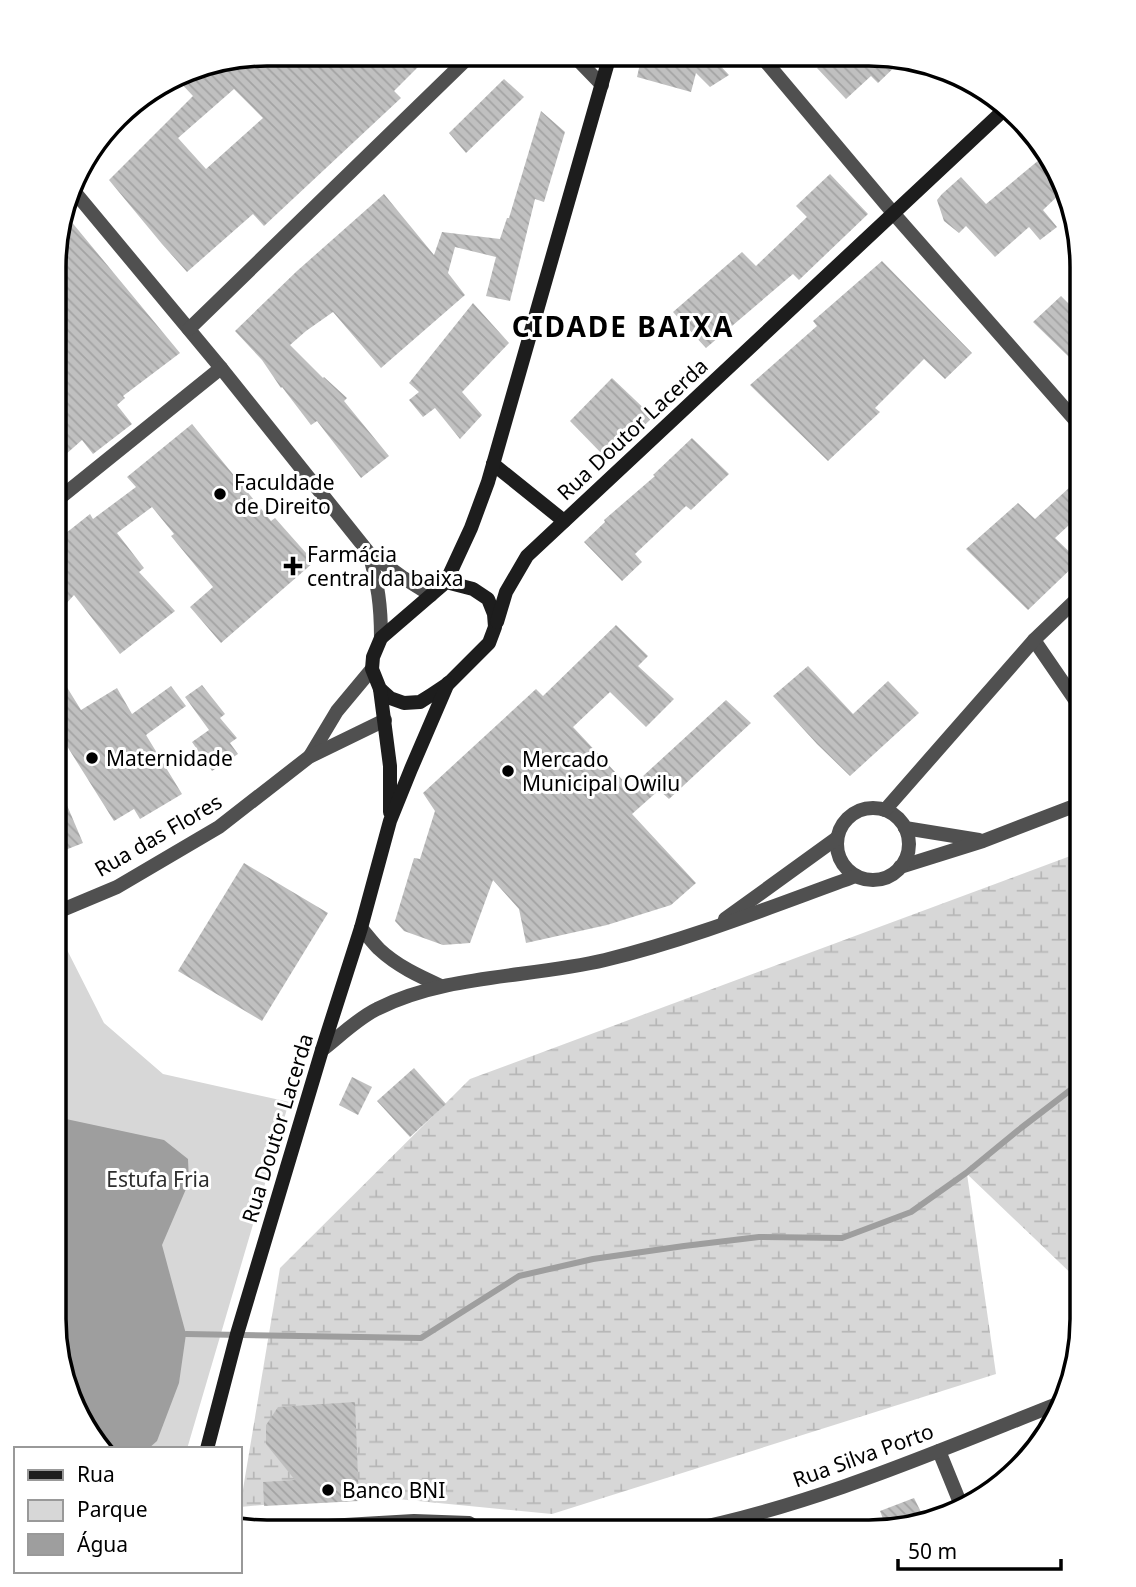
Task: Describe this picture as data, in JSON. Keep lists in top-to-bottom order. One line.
{"streets":{"main road":["Rua Doutor Lacerda"],"street":["Rua das Flores","Rua Silva Porto"]},"crossings":[["Rua Doutor Lacerda","Rua das Flores"]],"districts":["CIDADE BAIXA"],"parks":["Estufa Fria"],"places":{"other":["Faculdade de Direito","Maternidade","Mercado Municipal Owilu","Banco BNI"],"health":["Farmácia central da baixa"]},"legend":["Rua","Parque","Água"],"scale_bar":"50 m"}
